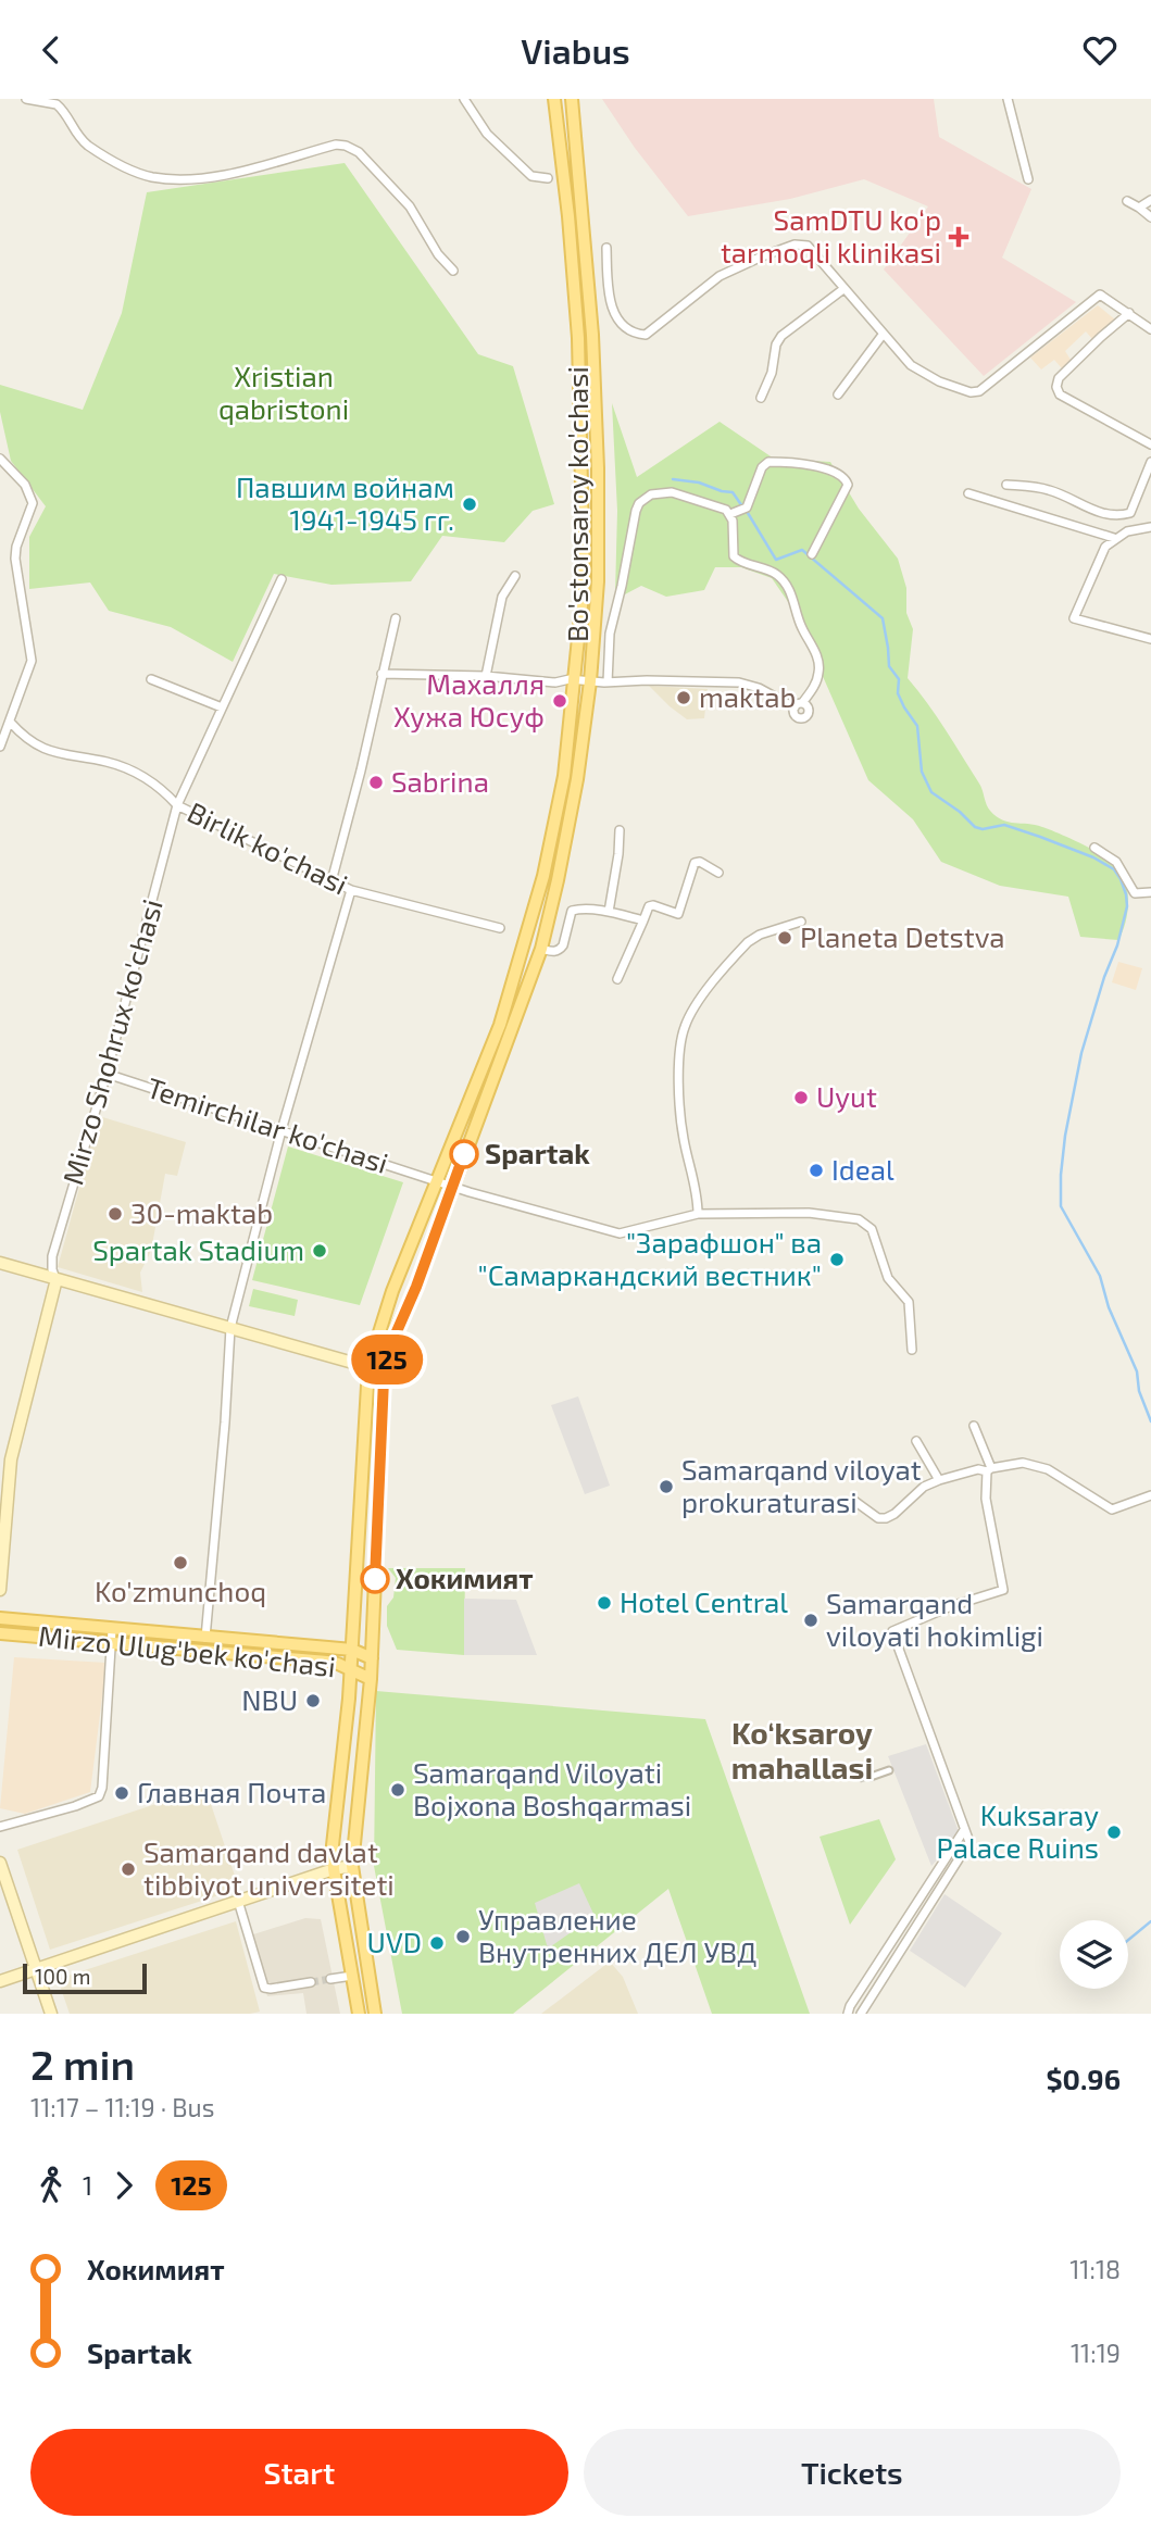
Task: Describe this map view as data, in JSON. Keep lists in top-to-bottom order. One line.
{"streets":{"main road":["Bo'stonsaroy ko'chasi","Mirzo Ulug'bek ko'chasi"],"street":["Birlik ko'chasi","Mirzo Shohrux ko'chasi","Temirchilar ko'chasi"]},"crossings":[["Bo'stonsaroy ko'chasi","Temirchilar ko'chasi"],["Bo'stonsaroy ko'chasi","Mirzo Ulug'bek ko'chasi"],["Birlik ko'chasi","Mirzo Shohrux ko'chasi"],["Mirzo Shohrux ko'chasi","Temirchilar ko'chasi"]],"districts":["Ko‘ksaroy mahallasi"],"parks":["Xristian qabristoni"],"places":{"health":["SamDTU ko‘p tarmoqli klinikasi"],"other":["Павшим войнам 1941-1945 гг.","maktab","Махалля Хужа Юсуф","Sabrina","Planeta Detstva","Uyut","Spartak","Ideal","30-maktab","Spartak Stadium","\"Зарафшон\" ва \"Самаркандский вестник\"","Samarqand viloyat prokuraturasi","Ko'zmunchoq","Хокимият","Hotel Central","Samarqand viloyati hokimligi","NBU","Samarqand Viloyati Bojxona Boshqarmasi","Главная Почта","Kuksaray Palace Ruins","Samarqand davlat tibbiyot universiteti","Управление Внутренних ДЕЛ УВД","UVD"]},"lines":["bus line 125"],"scale_bar":"100 m","page":{"header":"Viabus","on_map":"125","scale":"100 m","heading":["2 min","11:17 – 11:19 · Bus","$0.96"],"legs":["1","125"],"list":[{"name":"Хокимият","value":"11:18"},{"name":"Spartak","value":"11:19"}],"buttons":["Start","Tickets"]}}
